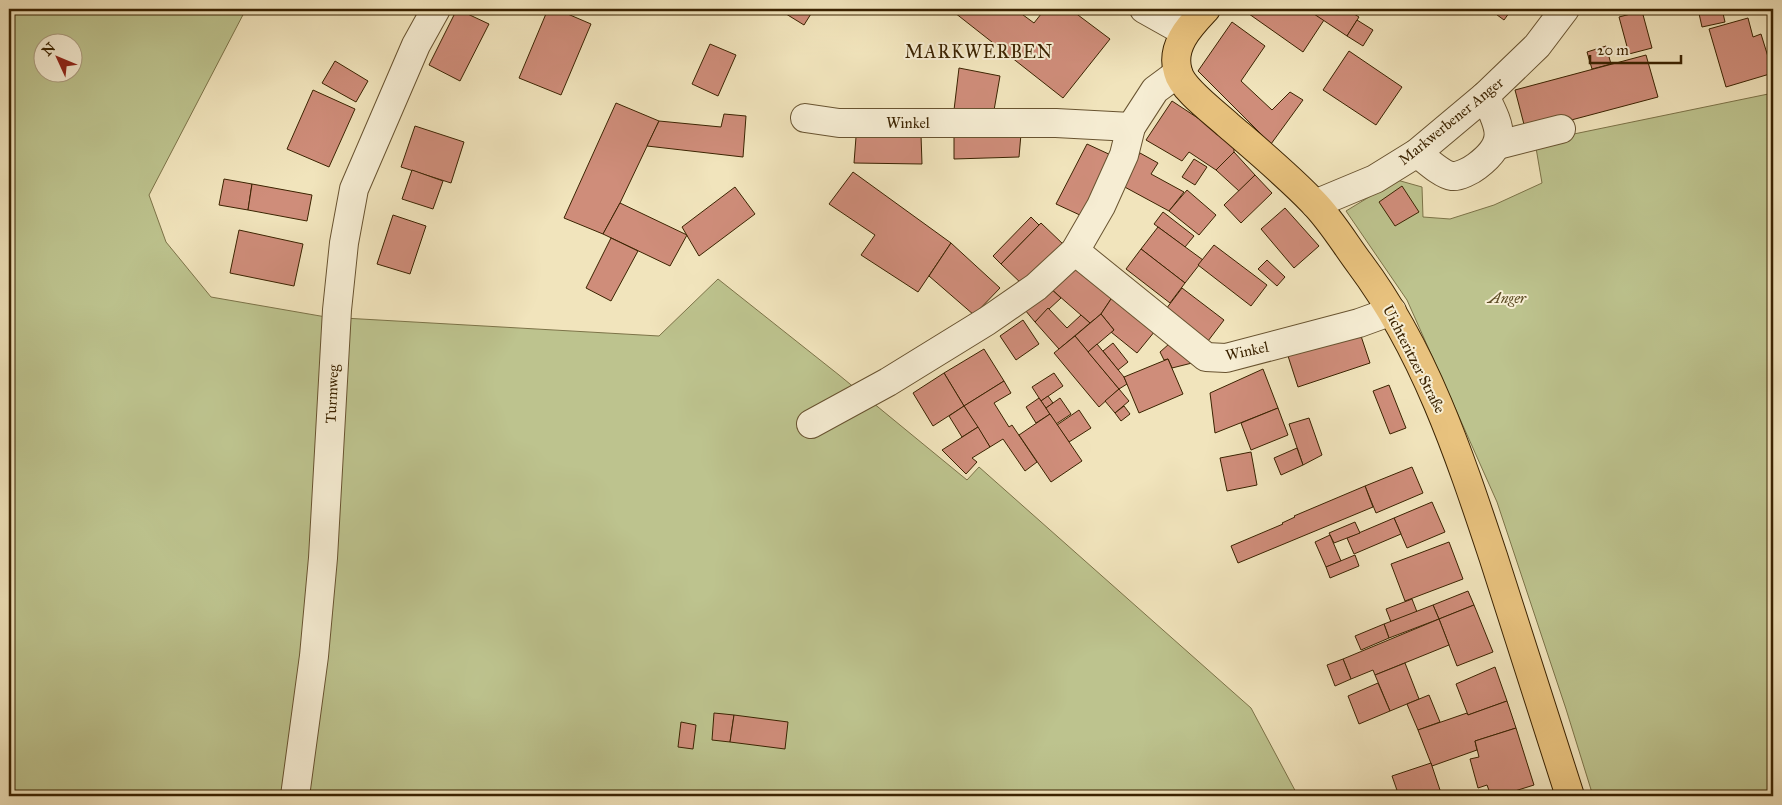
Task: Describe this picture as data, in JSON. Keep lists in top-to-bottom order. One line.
{"streets":{"main road":["Uichteritzer Straße"],"street":["Markwerbener Anger","Winkel","Turmweg"]},"crossings":[["Markwerbener Anger","Uichteritzer Straße"],["Winkel","Uichteritzer Straße"]],"districts":["MARKWERBEN"],"parks":["Anger"],"scale_bar":"20 m","north":"top left"}
